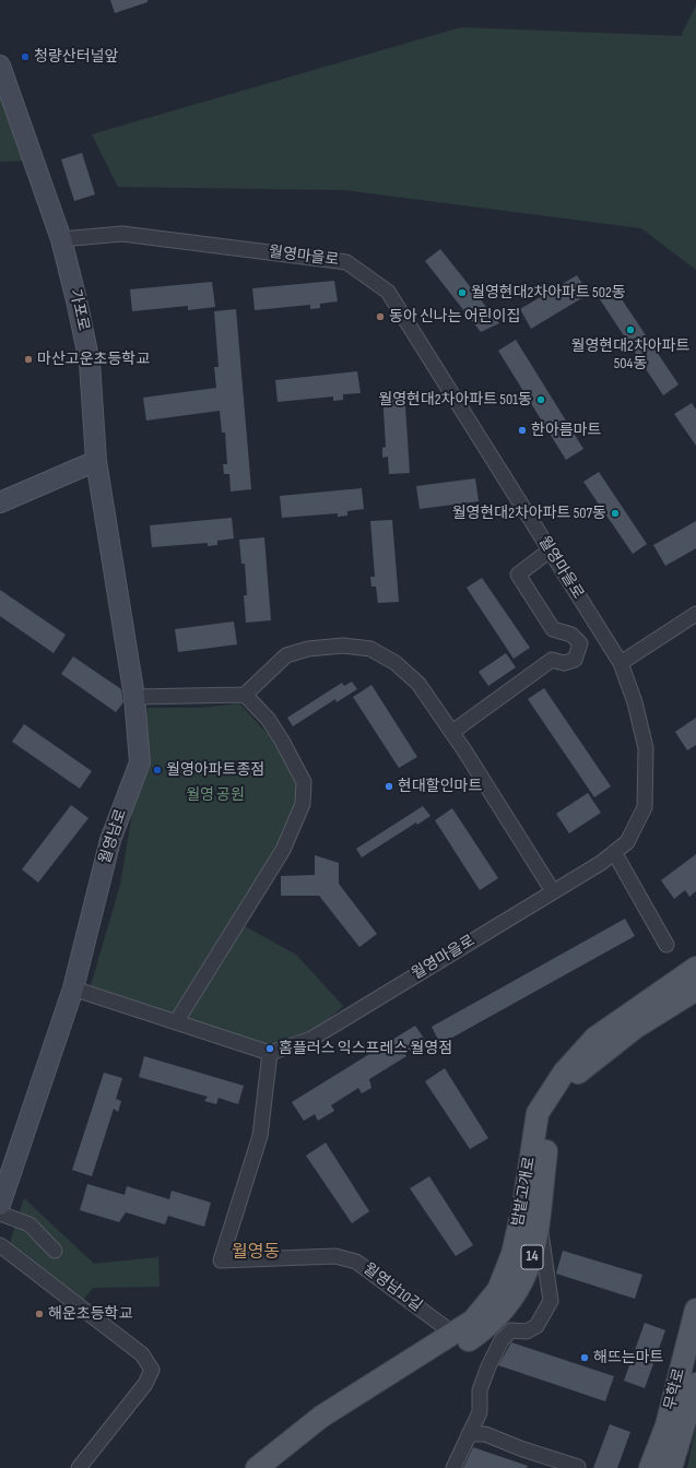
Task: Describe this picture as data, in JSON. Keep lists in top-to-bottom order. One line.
{"streets":{"main road":["가포로","월영남로","밤밭고개로","14","무학로"],"street":["월영마을로","월영남10길"]},"crossings":[["월영마을로","가포로"],["월영마을로","월영남10길"],["가포로","월영남로"],["밤밭고개로","월영남10길"]],"districts":["월영동"],"parks":["월영 공원"],"places":["청량산터널앞","월영현대2차아파트 502동","동아 신나는 어린이집","월영현대2차아파트 504동","마산고운초등학교","월영현대2차아파트 501동","한아름마트","월영현대2차아파트 507동","월영아파트종점","현대할인마트","홈플러스 익스프레스 월영점","해운초등학교","해뜨는마트"]}
